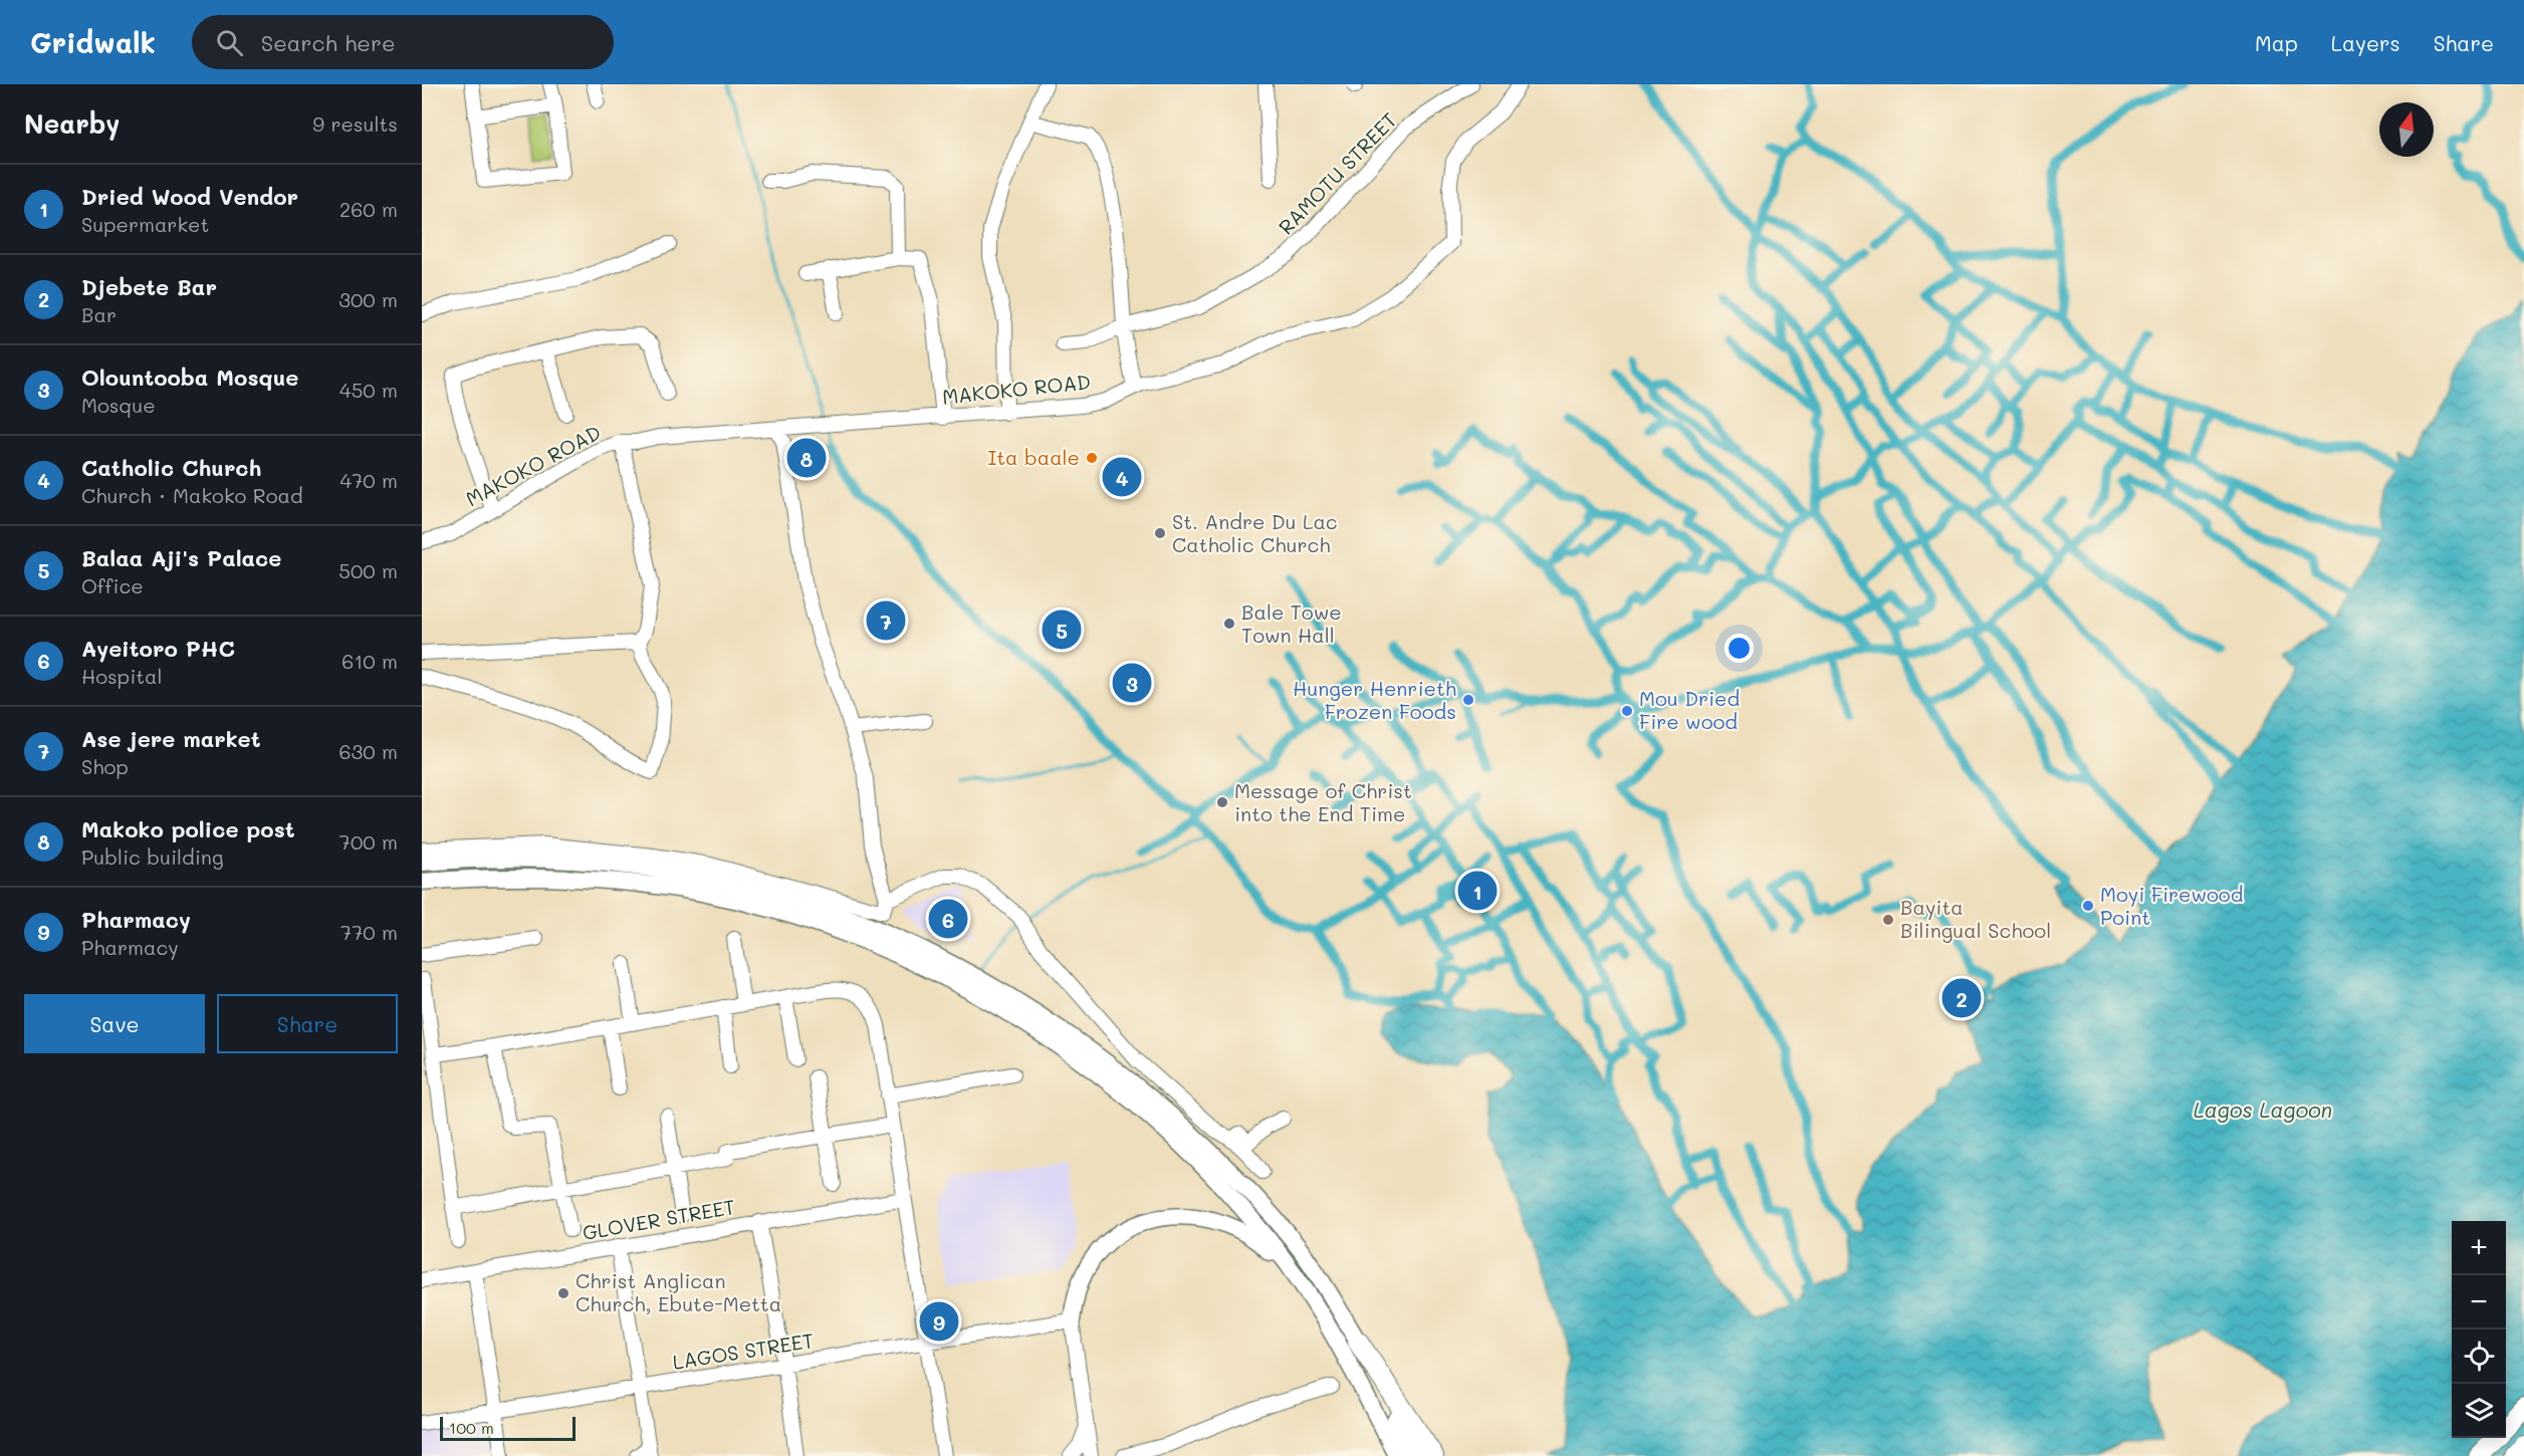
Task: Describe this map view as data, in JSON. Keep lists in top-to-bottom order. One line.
{"streets":{"street":["RAMOTU STREET","MAKOKO ROAD","GLOVER STREET","LAGOS STREET"]},"water":["Lagos Lagoon"],"places":["Ita baale","St. Andre Du Lac Catholic Church","Bale Towe Town Hall","Hunger Henrieth Frozen Foods","Mou Dried Fire wood","Message of Christ into the End Time","Moyi Firewood Point","Bayita Bilingual School","Christ Anglican Church, Ebute-Metta"],"scale_bar":"100 m","north":"top","page":{"header":"Gridwalk","search":"Search here","nav":["Map","Layers","Share"],"heading":["Nearby","9 results"],"list":[{"mark":"1","name":"Dried Wood Vendor","note":"Supermarket","value":"260 m"},{"mark":"2","name":"Djebete Bar","note":"Bar","value":"300 m"},{"mark":"3","name":"Olountooba Mosque","note":"Mosque","value":"450 m"},{"mark":"4","name":"Catholic Church","note":"Church · Makoko Road","value":"470 m"},{"mark":"5","name":"Balaa Aji's Palace","note":"Office","value":"500 m"},{"mark":"6","name":"Ayeitoro PHC","note":"Hospital","value":"610 m"},{"mark":"7","name":"Ase jere market","note":"Shop","value":"630 m"},{"mark":"8","name":"Makoko police post","note":"Public building","value":"700 m"},{"mark":"9","name":"Pharmacy","note":"Pharmacy","value":"770 m"}],"pins":["8","4","7","5","3","1","6","2","9"],"buttons":["Save","Share"],"map_buttons":["+","−"],"scale":"100 m"}}
